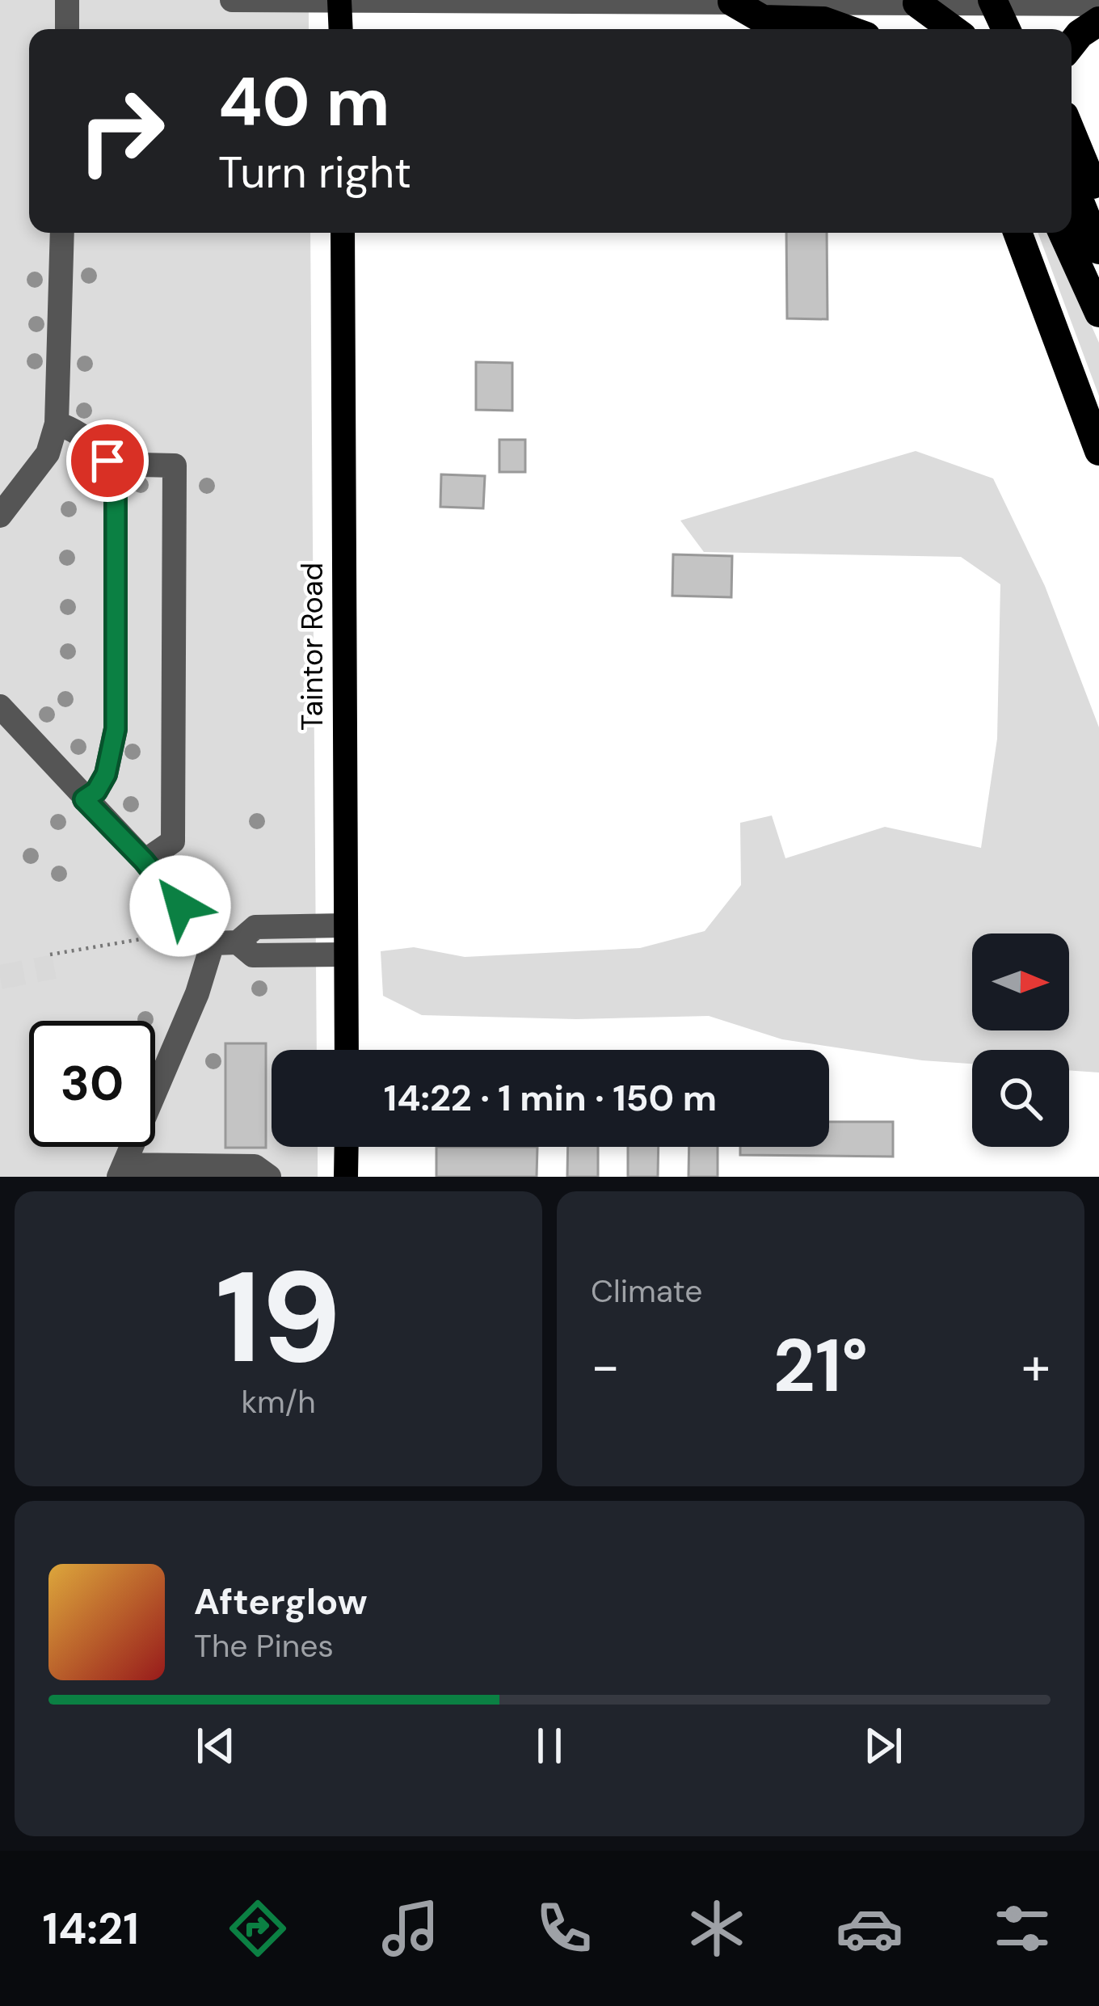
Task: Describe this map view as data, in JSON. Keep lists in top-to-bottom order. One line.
{"streets":{"main road":["Taintor Road"]},"north":"right","page":{"turn":["40 m","Turn right"],"limit":"30","trip":"14:22 · 1 min · 150 m","tile":[["19","km/h"],"Climate"],"heat":["−","21°","+"],"song":["Afterglow","The Pines"],"tabs":"14:21"}}
